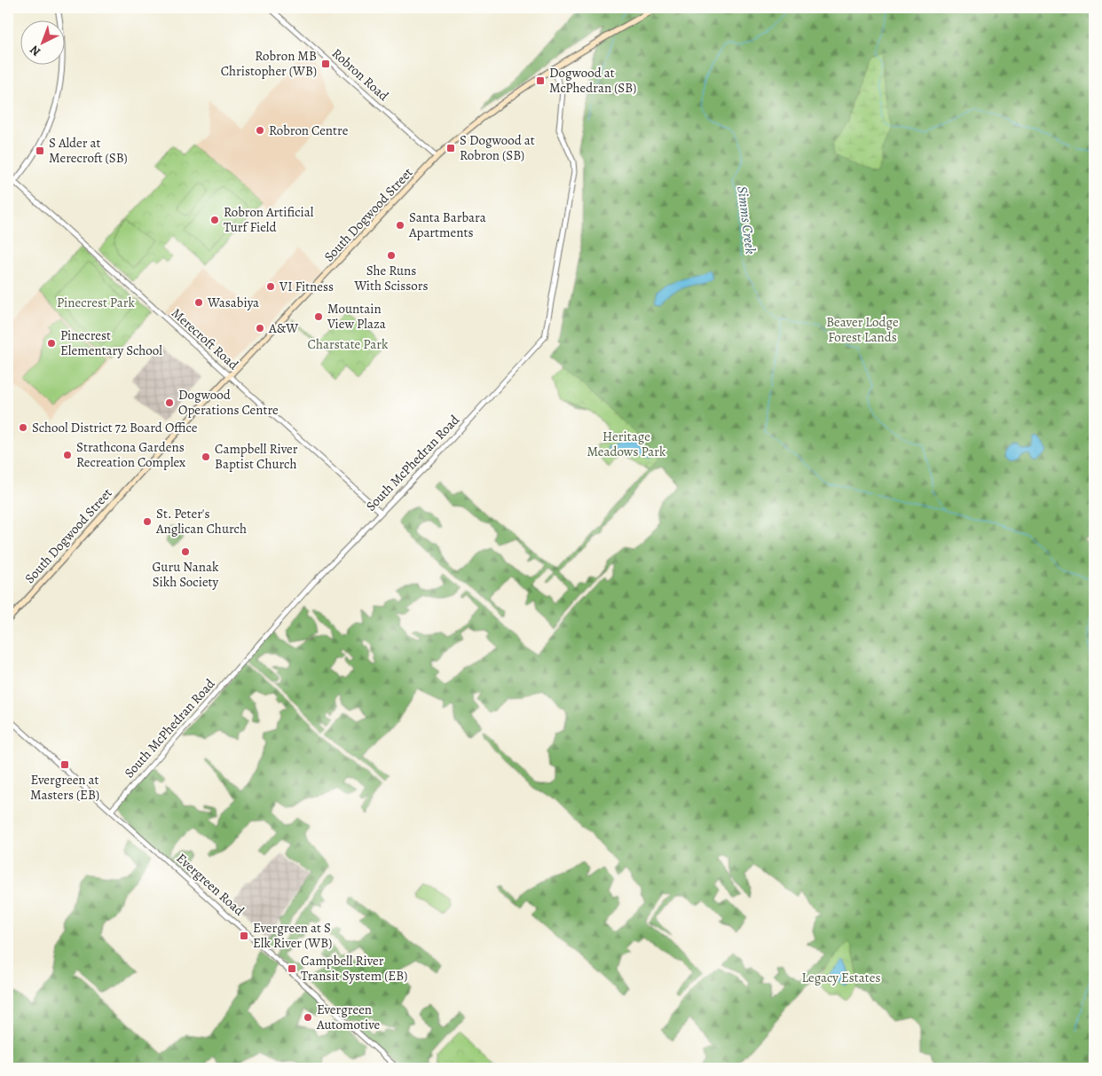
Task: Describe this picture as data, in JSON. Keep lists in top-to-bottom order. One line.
{"streets":{"main road":["South Dogwood Street"],"street":["Robron Road","Merecroft Road","South McPhedran Road","Evergreen Road"]},"crossings":[["Robron Road","South Dogwood Street"],["South Dogwood Street","Merecroft Road"],["South Dogwood Street","South McPhedran Road"],["Merecroft Road","South McPhedran Road"],["South McPhedran Road","Evergreen Road"]],"water":["Simms Creek"],"parks":["Pinecrest Park","Beaver Lodge Forest Lands","Charstate Park","Heritage Meadows Park","Legacy Estates"],"places":{"transit":["Robron MB Christopher (WB)","Dogwood at McPhedran (SB)","S Dogwood at Robron (SB)","S Alder at Merecroft (SB)","Evergreen at Masters (EB)","Evergreen at S Elk River (WB)","Campbell River Transit System (EB)"],"other":["Robron Centre","Robron Artificial Turf Field","Santa Barbara Apartments","She Runs With Scissors","VI Fitness","Wasabiya","Mountain View Plaza","A&W","Pinecrest Elementary School","Dogwood Operations Centre","School District 72 Board Office","Strathcona Gardens Recreation Complex","Campbell River Baptist Church","St. Peter's Anglican Church","Guru Nanak Sikh Society","Evergreen Automotive"]},"north":"bottom left"}
